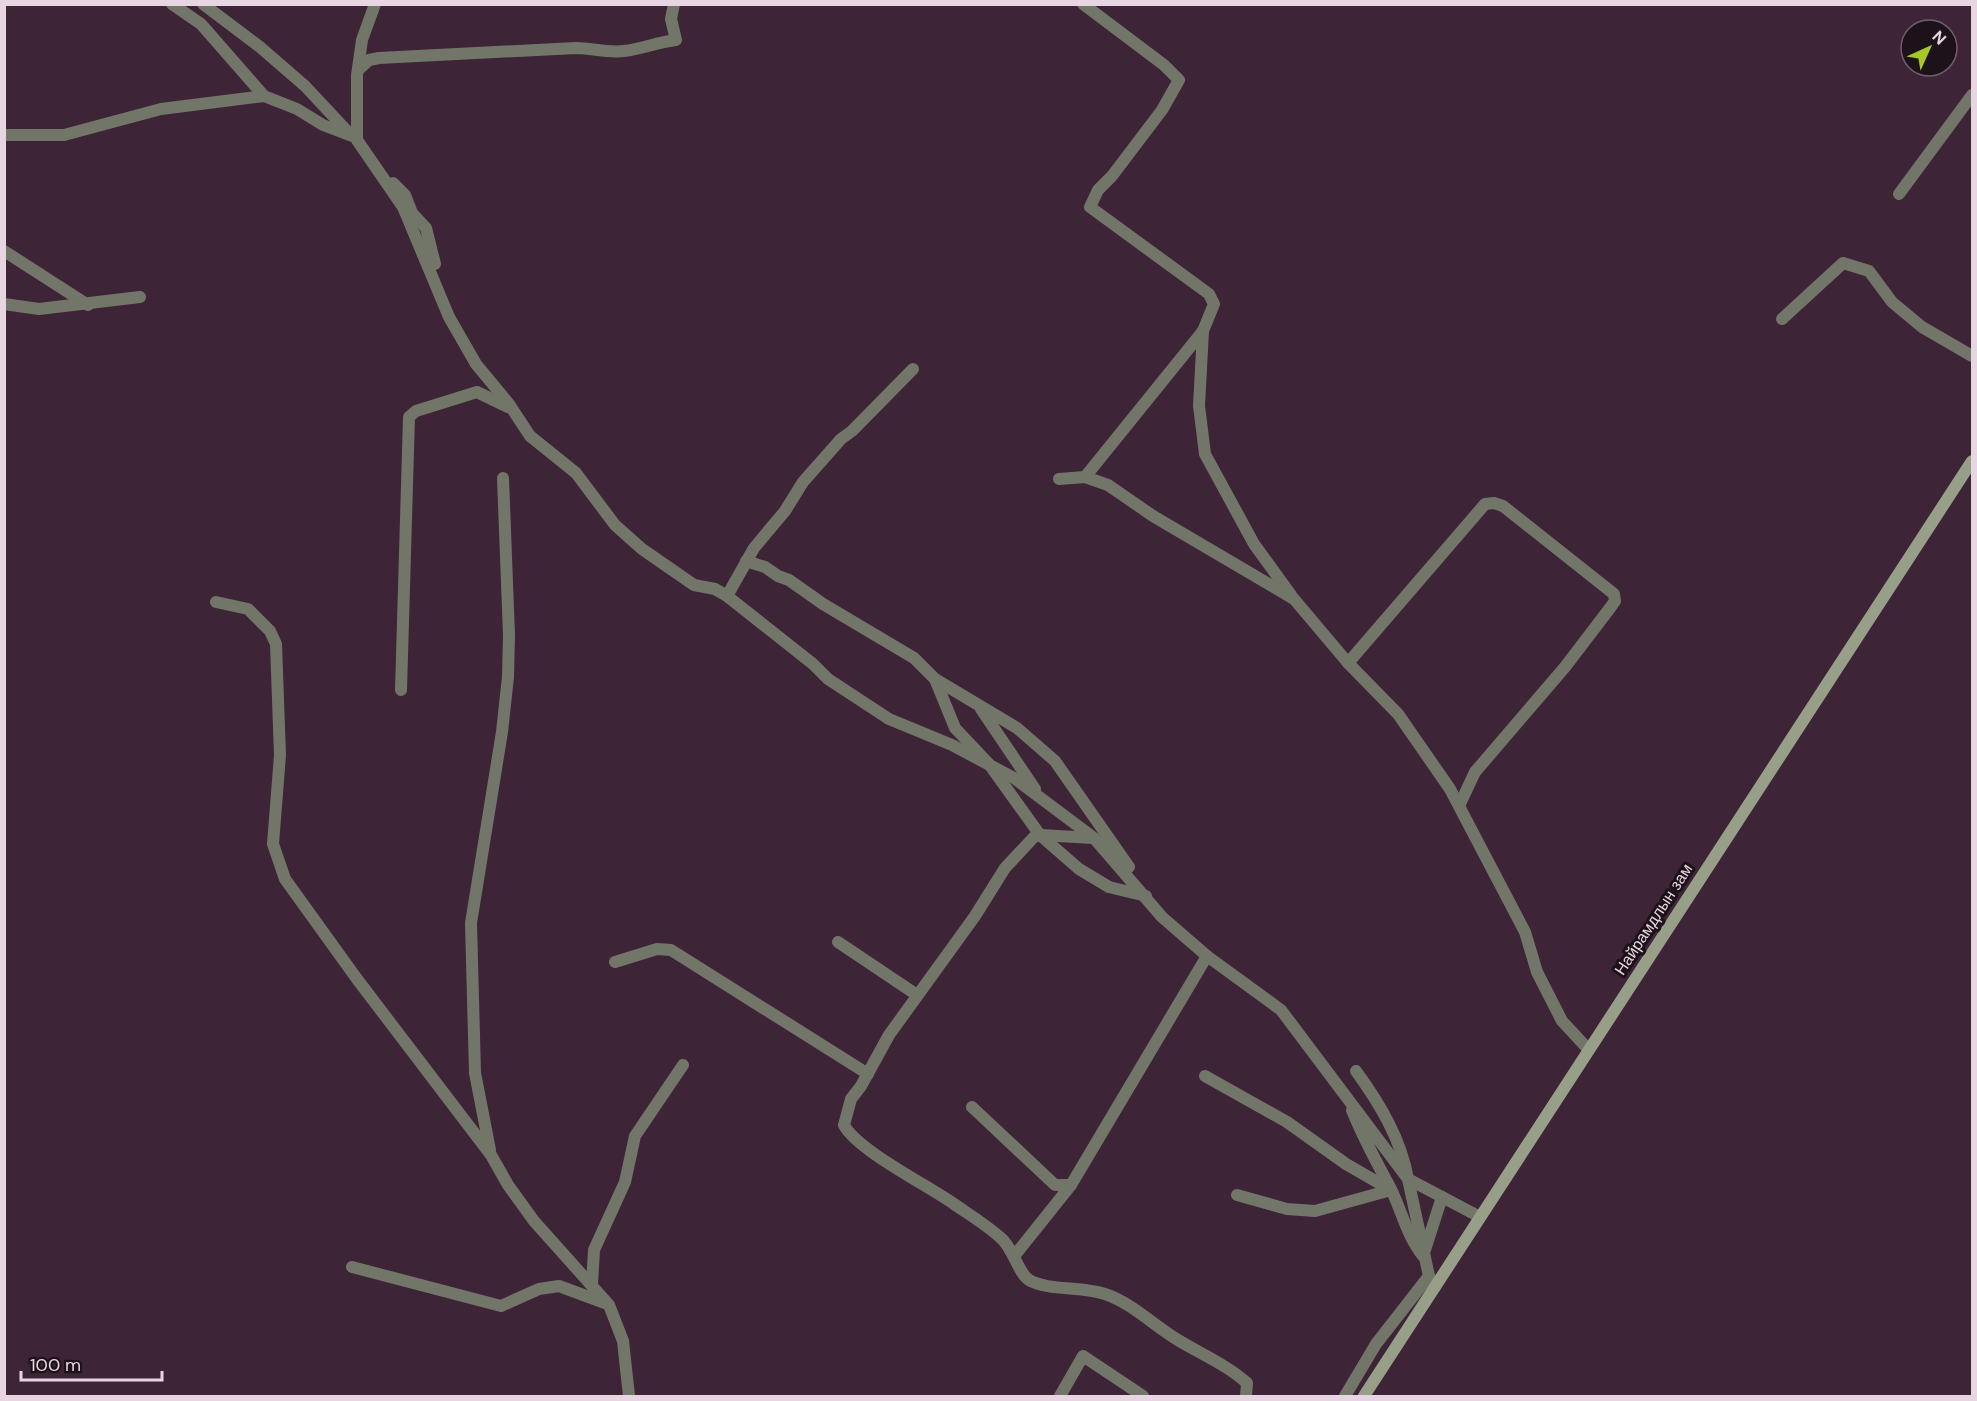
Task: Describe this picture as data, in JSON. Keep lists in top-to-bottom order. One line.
{"streets":{"main road":["Найрамдлын зам"]},"scale_bar":"100 m","north":"top right"}
